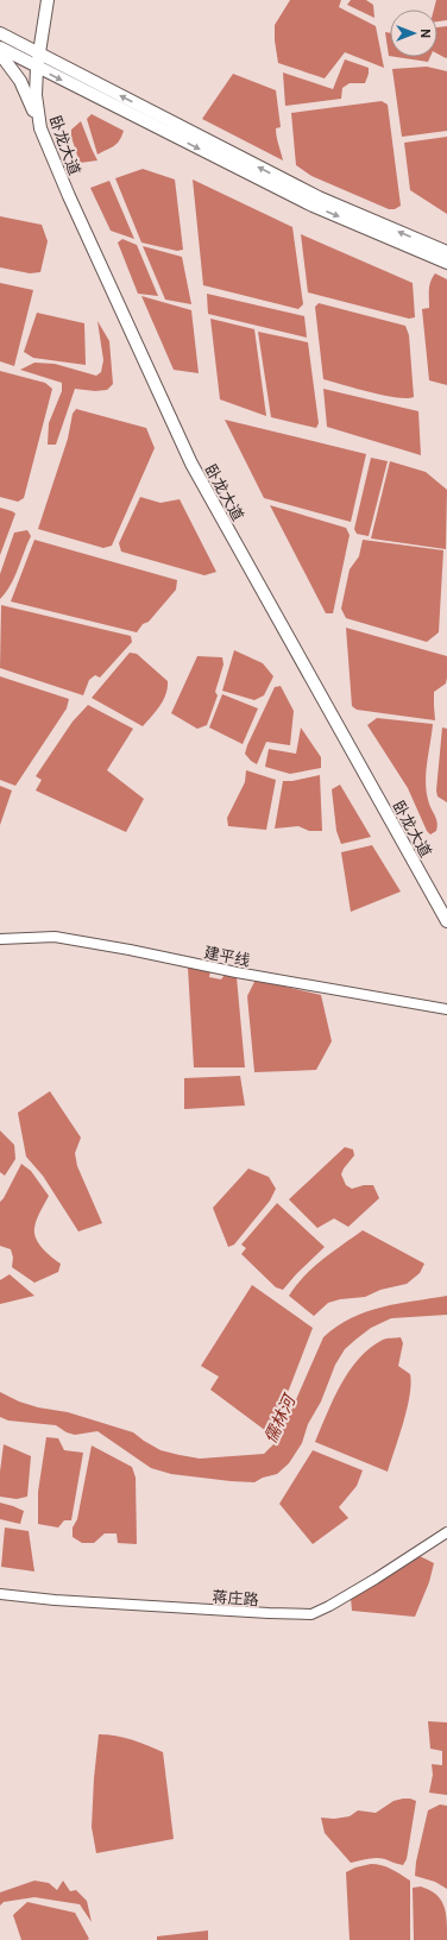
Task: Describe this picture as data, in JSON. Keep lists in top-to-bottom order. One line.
{"streets":{"main road":["卧龙大道"],"street":["建平线","蒋庄路"]},"water":["儒林河"],"north":"right"}
